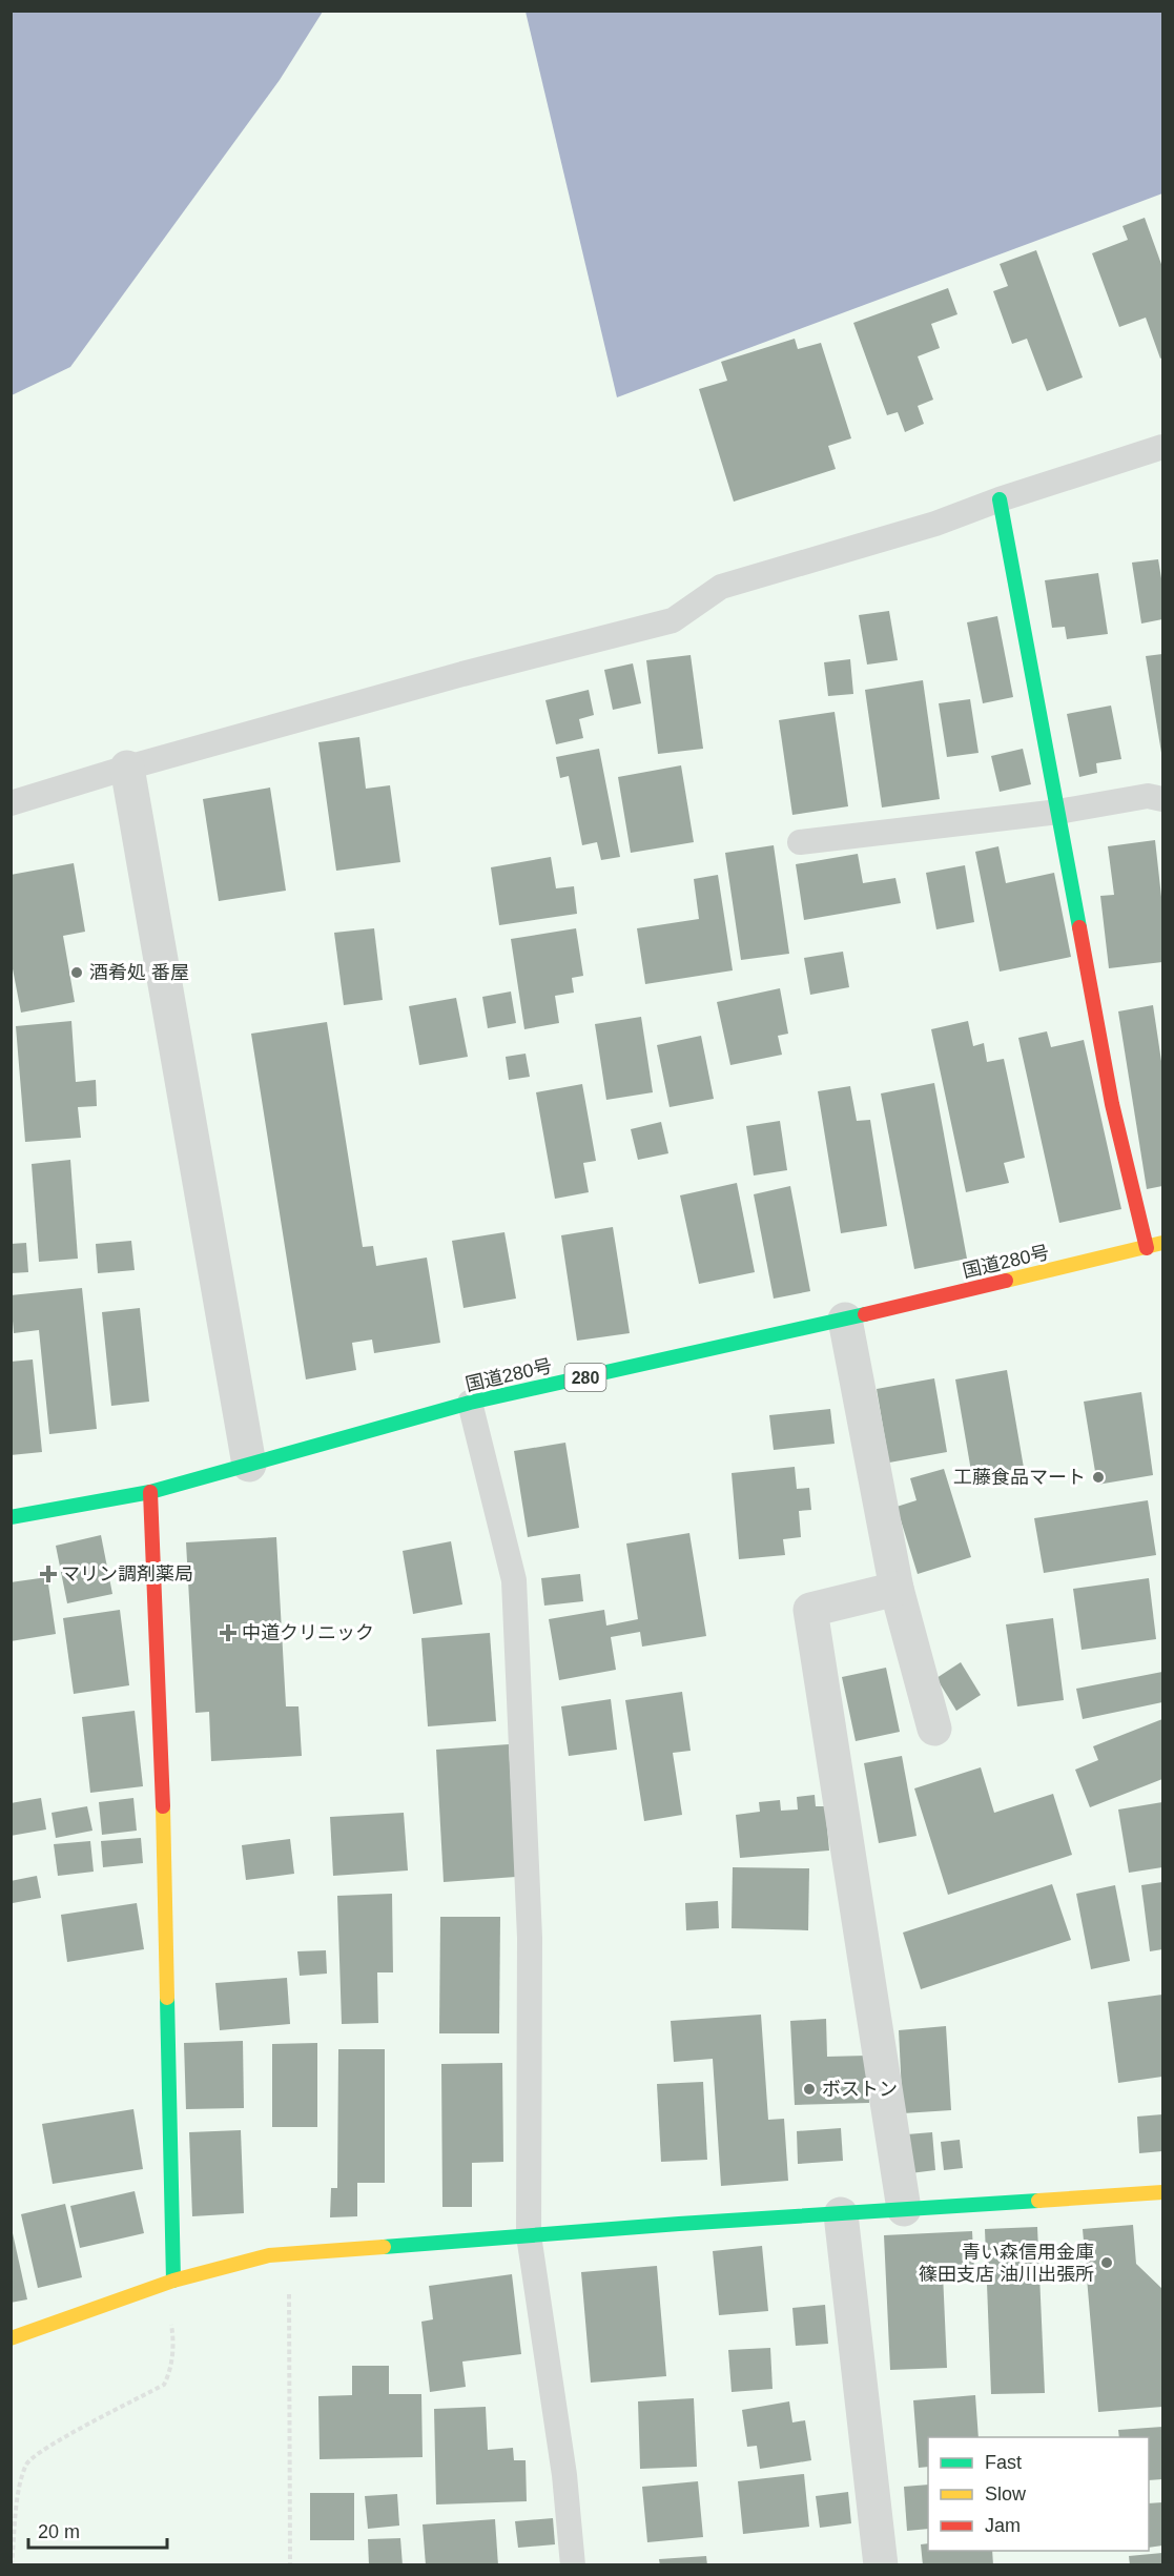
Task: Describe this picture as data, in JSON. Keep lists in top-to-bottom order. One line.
{"streets":{"main road":["国道280号","280"]},"places":{"other":["酒肴処 番屋","工藤食品マート","ボストン","青い森信用金庫 篠田支店 油川出張所"],"health":["マリン調剤薬局","中道クリニック"]},"legend":["Fast","Slow","Jam"],"scale_bar":"20 m"}
